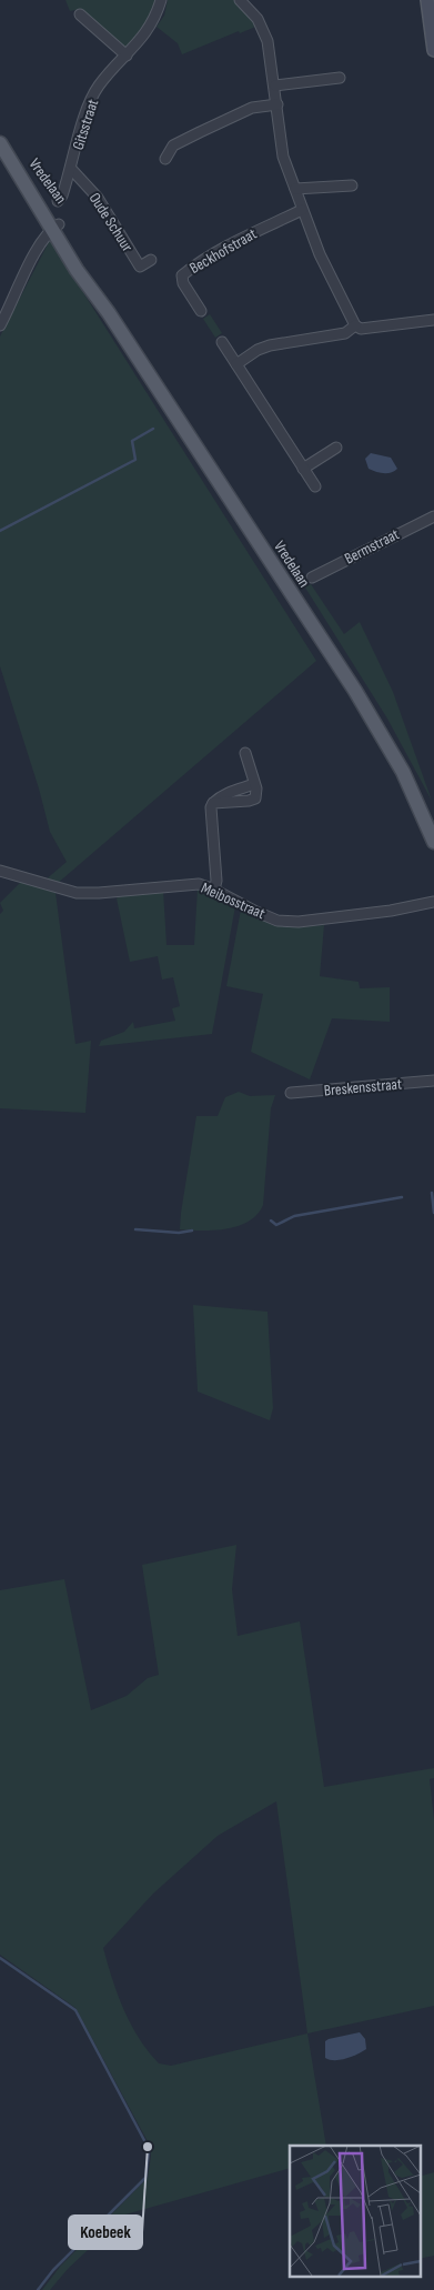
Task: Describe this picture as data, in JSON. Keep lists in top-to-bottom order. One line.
{"streets":{"main road":["Vredelaan"],"street":["Gitsstraat","Oude Schuur","Beckhofstraat","Bermstraat","Meibosstraat","Breskensstraat"]},"crossings":[["Gitsstraat","Oude Schuur"]],"places":["Koebeek"]}
